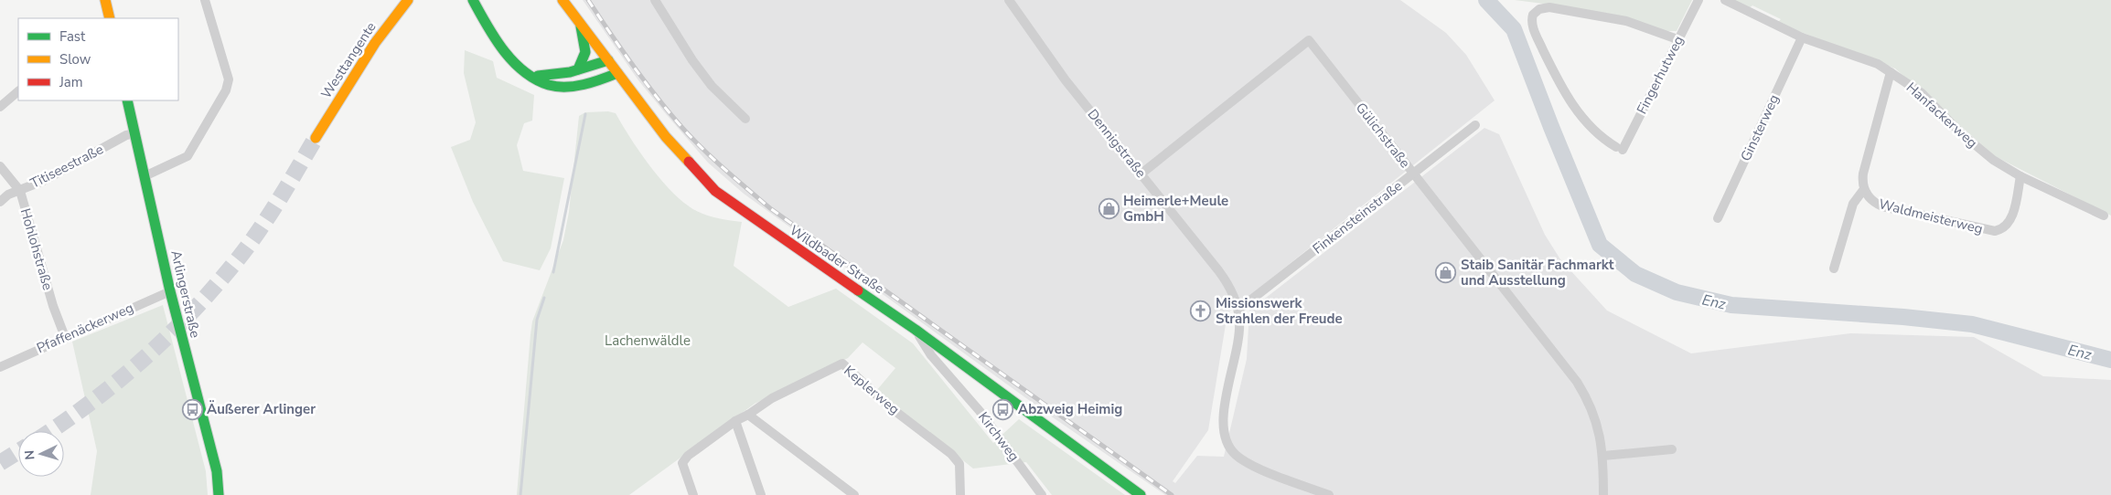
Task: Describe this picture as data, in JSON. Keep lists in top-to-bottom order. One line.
{"streets":{"main road":["Westtangente","Wildbader Straße","Arlingerstraße"],"street":["Fingerhutweg","Hanfackerweg","Ginsterweg","Gülichstraße","Dennigstraße","Titiseestraße","Waldmeisterweg","Finkensteinstraße","Hohlohstraße","Pfaffenäckerweg","Keplerweg","Kirchweg"]},"crossings":[["Hanfackerweg","Ginsterweg"],["Hanfackerweg","Waldmeisterweg"],["Gülichstraße","Dennigstraße"],["Gülichstraße","Finkensteinstraße"],["Dennigstraße","Finkensteinstraße"],["Titiseestraße","Hohlohstraße"],["Titiseestraße","Arlingerstraße"],["Hohlohstraße","Pfaffenäckerweg"],["Wildbader Straße","Kirchweg"],["Arlingerstraße","Pfaffenäckerweg"]],"water":["Enz"],"parks":["Lachenwäldle"],"places":{"shop":["Heimerle+Meule GmbH","Staib Sanitär Fachmarkt und Ausstellung"],"church":["Missionswerk Strahlen der Freude"],"bus stop":["Äußerer Arlinger","Abzweig Heimig"]},"legend":["Fast","Slow","Jam"],"north":"left"}
